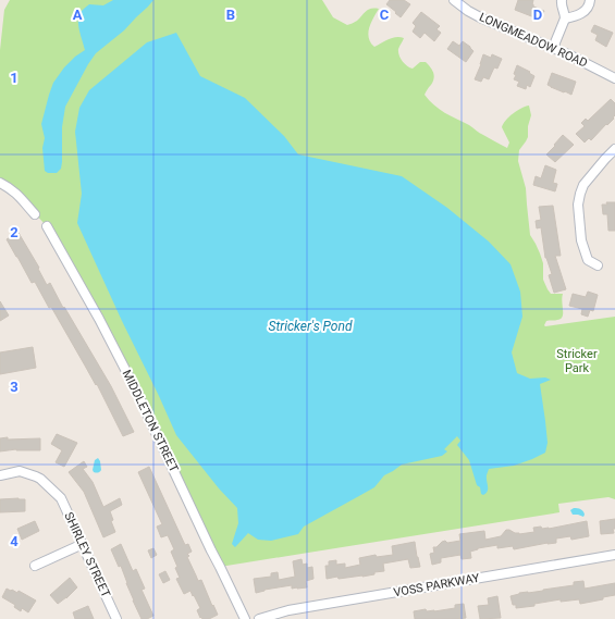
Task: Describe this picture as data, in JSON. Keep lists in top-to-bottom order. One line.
{"streets":{"street":["LONGMEADOW ROAD","MIDDLETON STREET","SHIRLEY STREET","VOSS PARKWAY"]},"water":["Stricker's Pond"],"parks":["Stricker Park"],"grid":{"columns":["A","B","C","D"],"rows":["1","2","3","4"]}}
